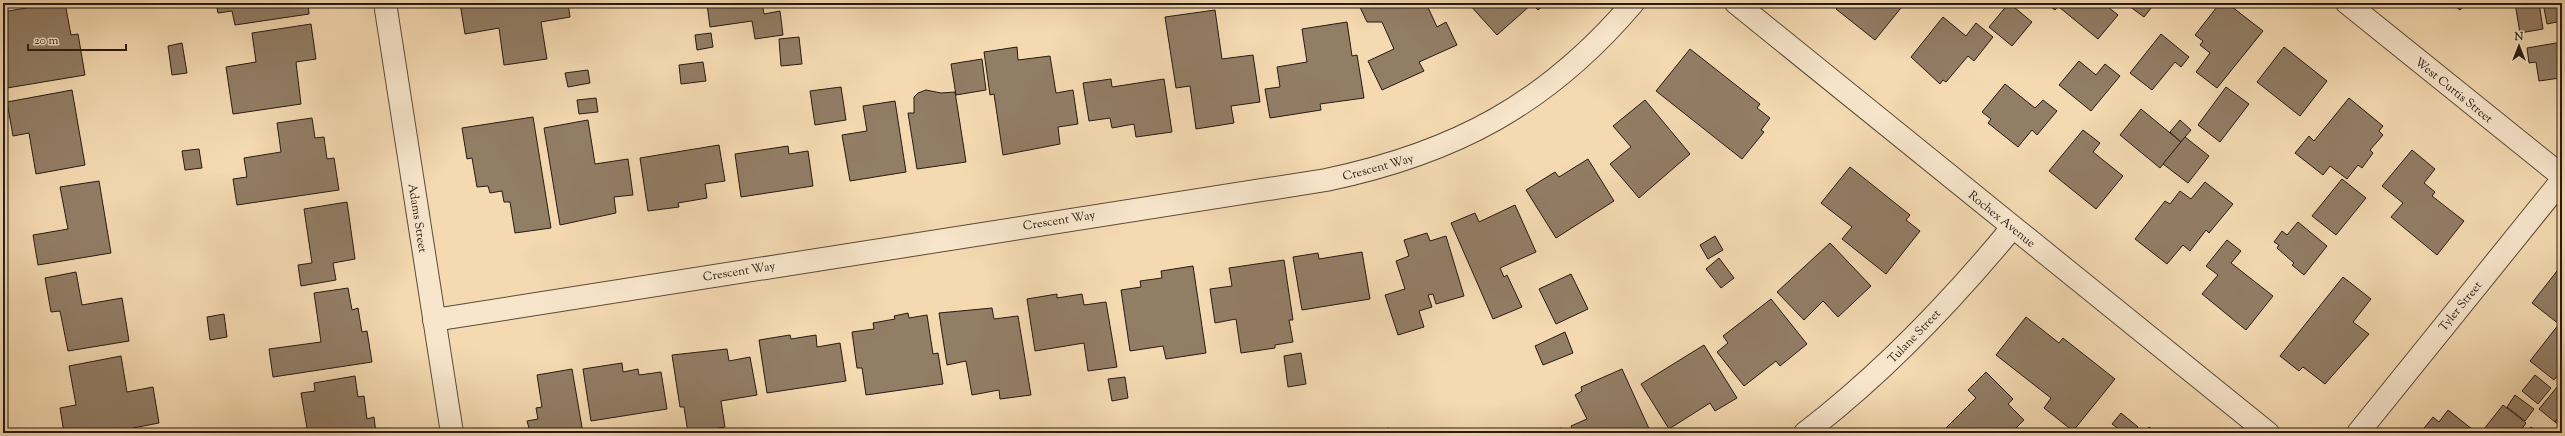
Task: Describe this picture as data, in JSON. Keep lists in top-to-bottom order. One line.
{"streets":{"street":["West Curtis Street","Crescent Way","Adams Street","Rochex Avenue","Tyler Street","Tulane Street"]},"crossings":[["Crescent Way","Adams Street"],["Rochex Avenue","Tulane Street"]],"scale_bar":"20 m","north":"top"}
